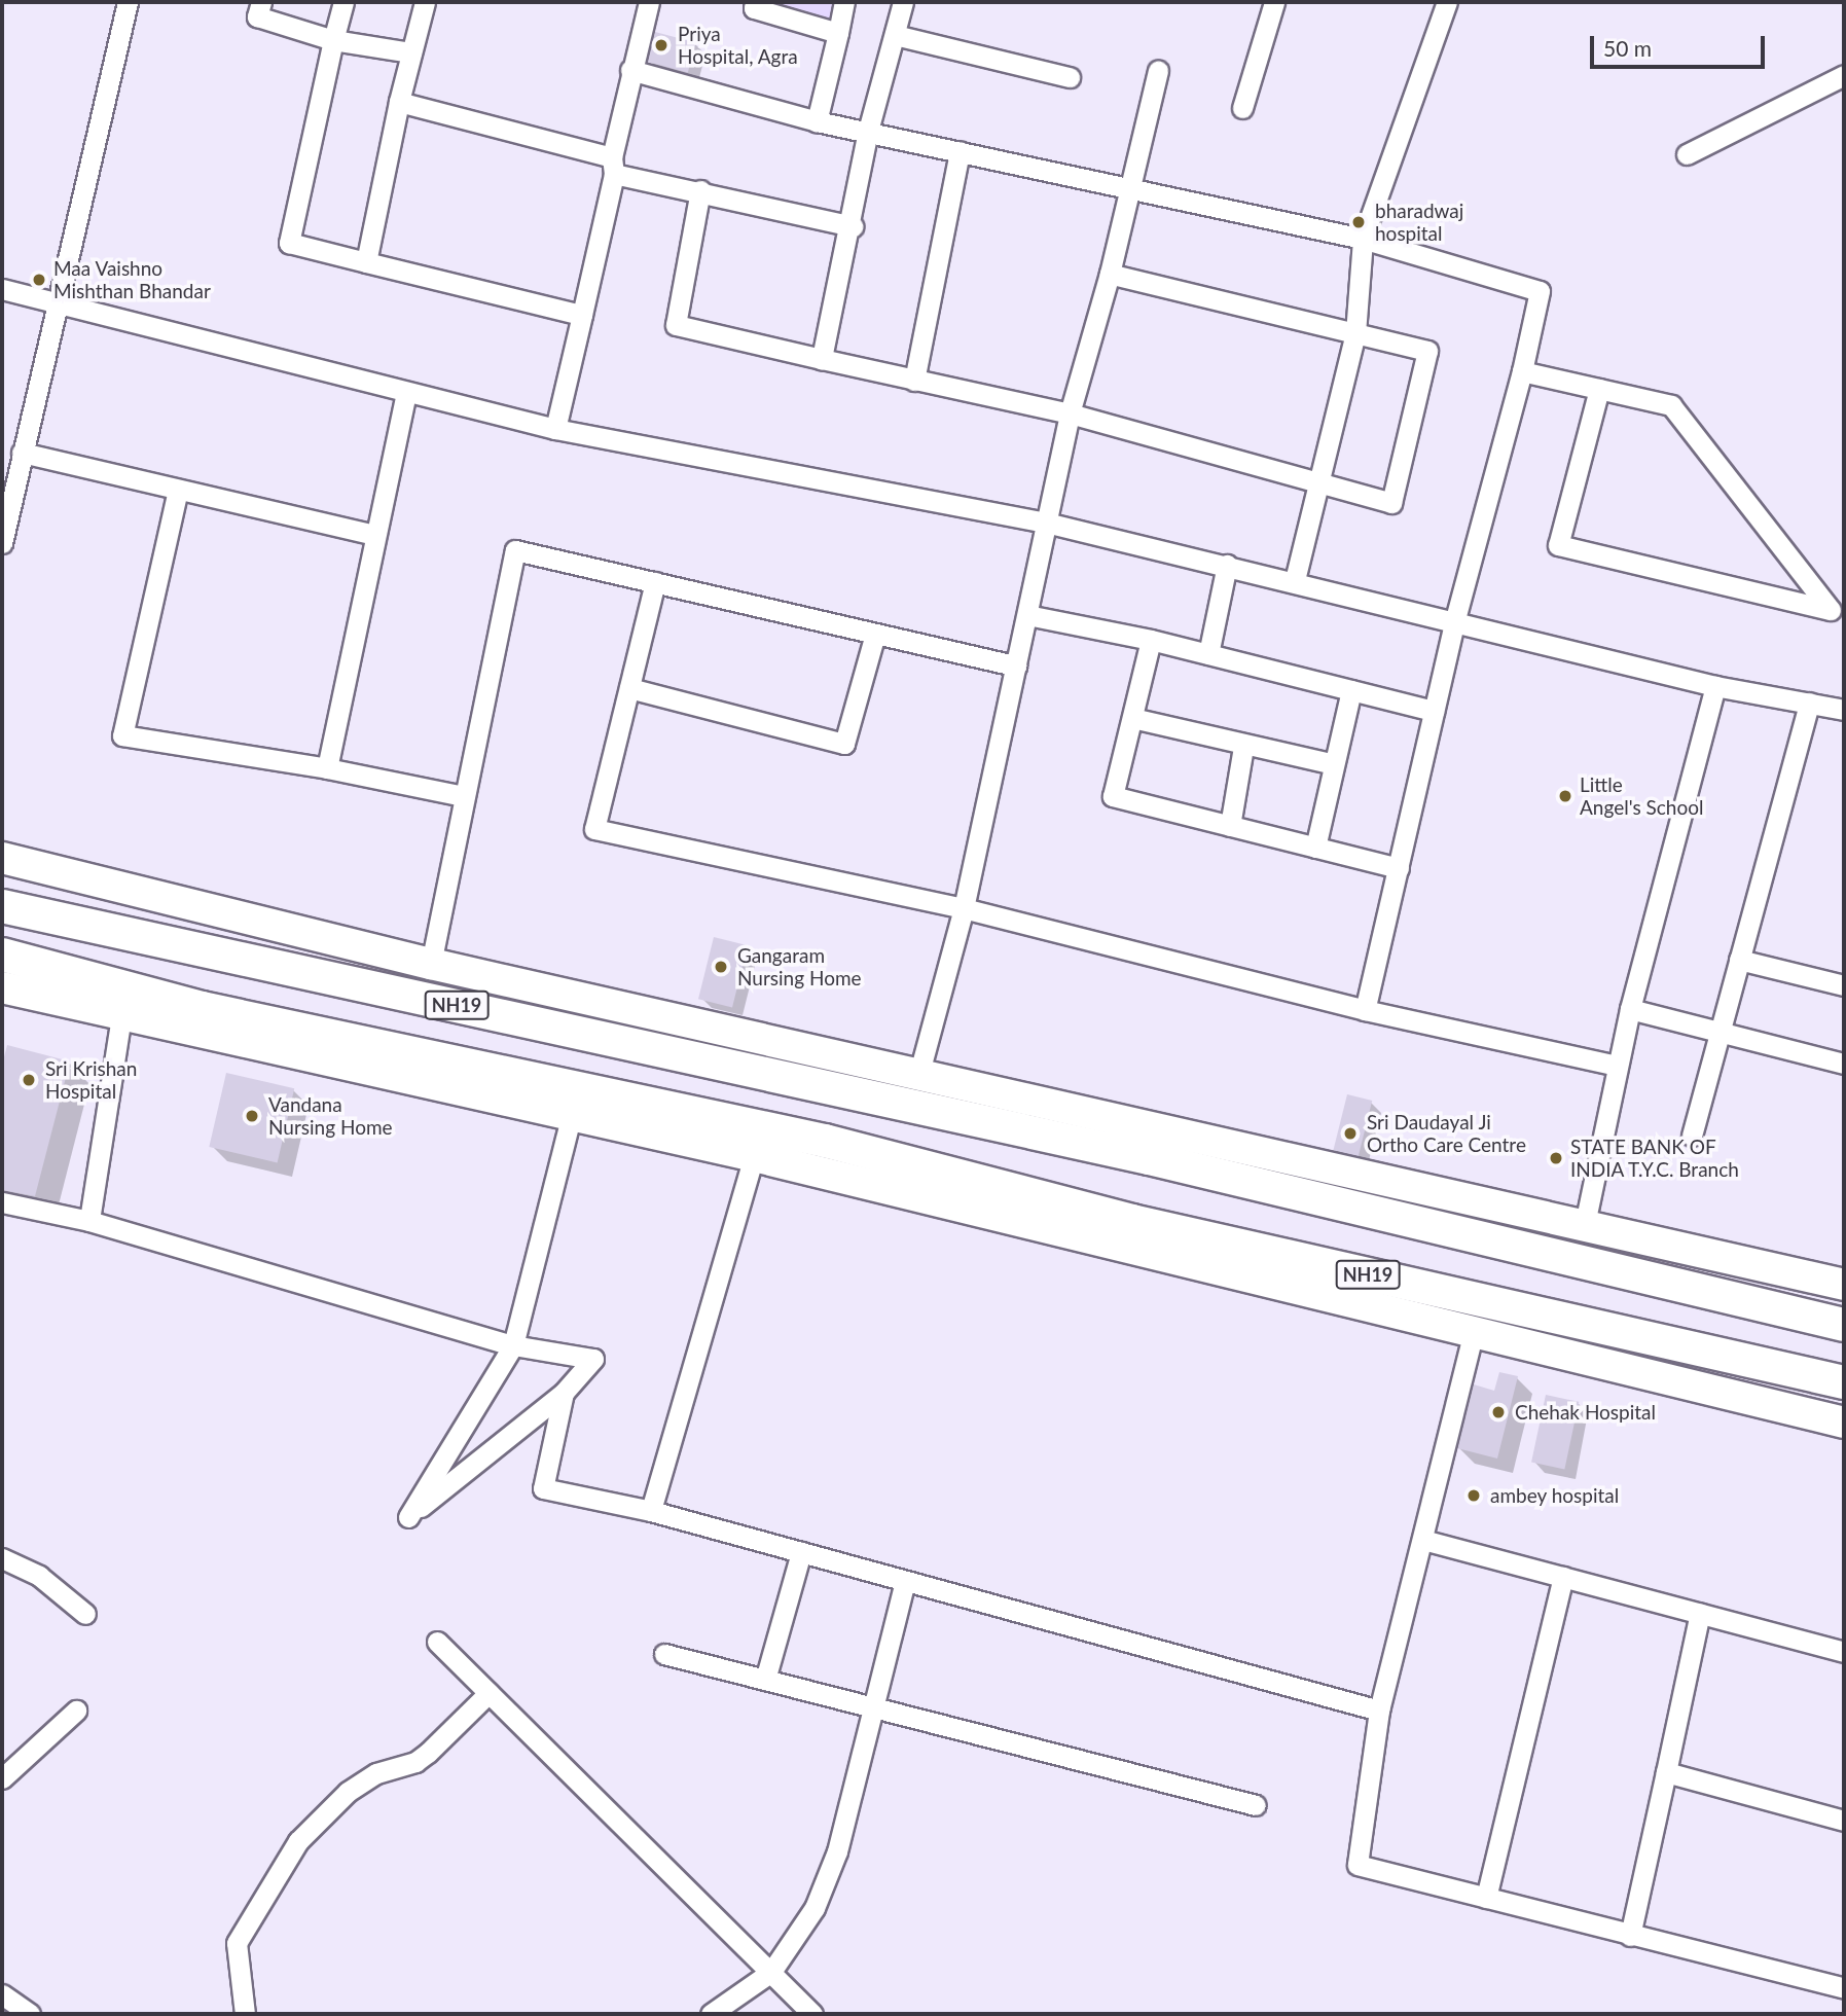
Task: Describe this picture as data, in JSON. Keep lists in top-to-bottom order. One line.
{"streets":{"highway":["NH19"]},"places":["Priya Hospital, Agra","bharadwaj hospital","Maa Vaishno Mishthan Bhandar","Little Angel's School","Gangaram Nursing Home","Sri Krishan Hospital","Vandana Nursing Home","Sri Daudayal Ji Ortho Care Centre","STATE BANK OF INDIA T.Y.C. Branch","Chehak Hospital","ambey hospital"],"scale_bar":"50 m"}
